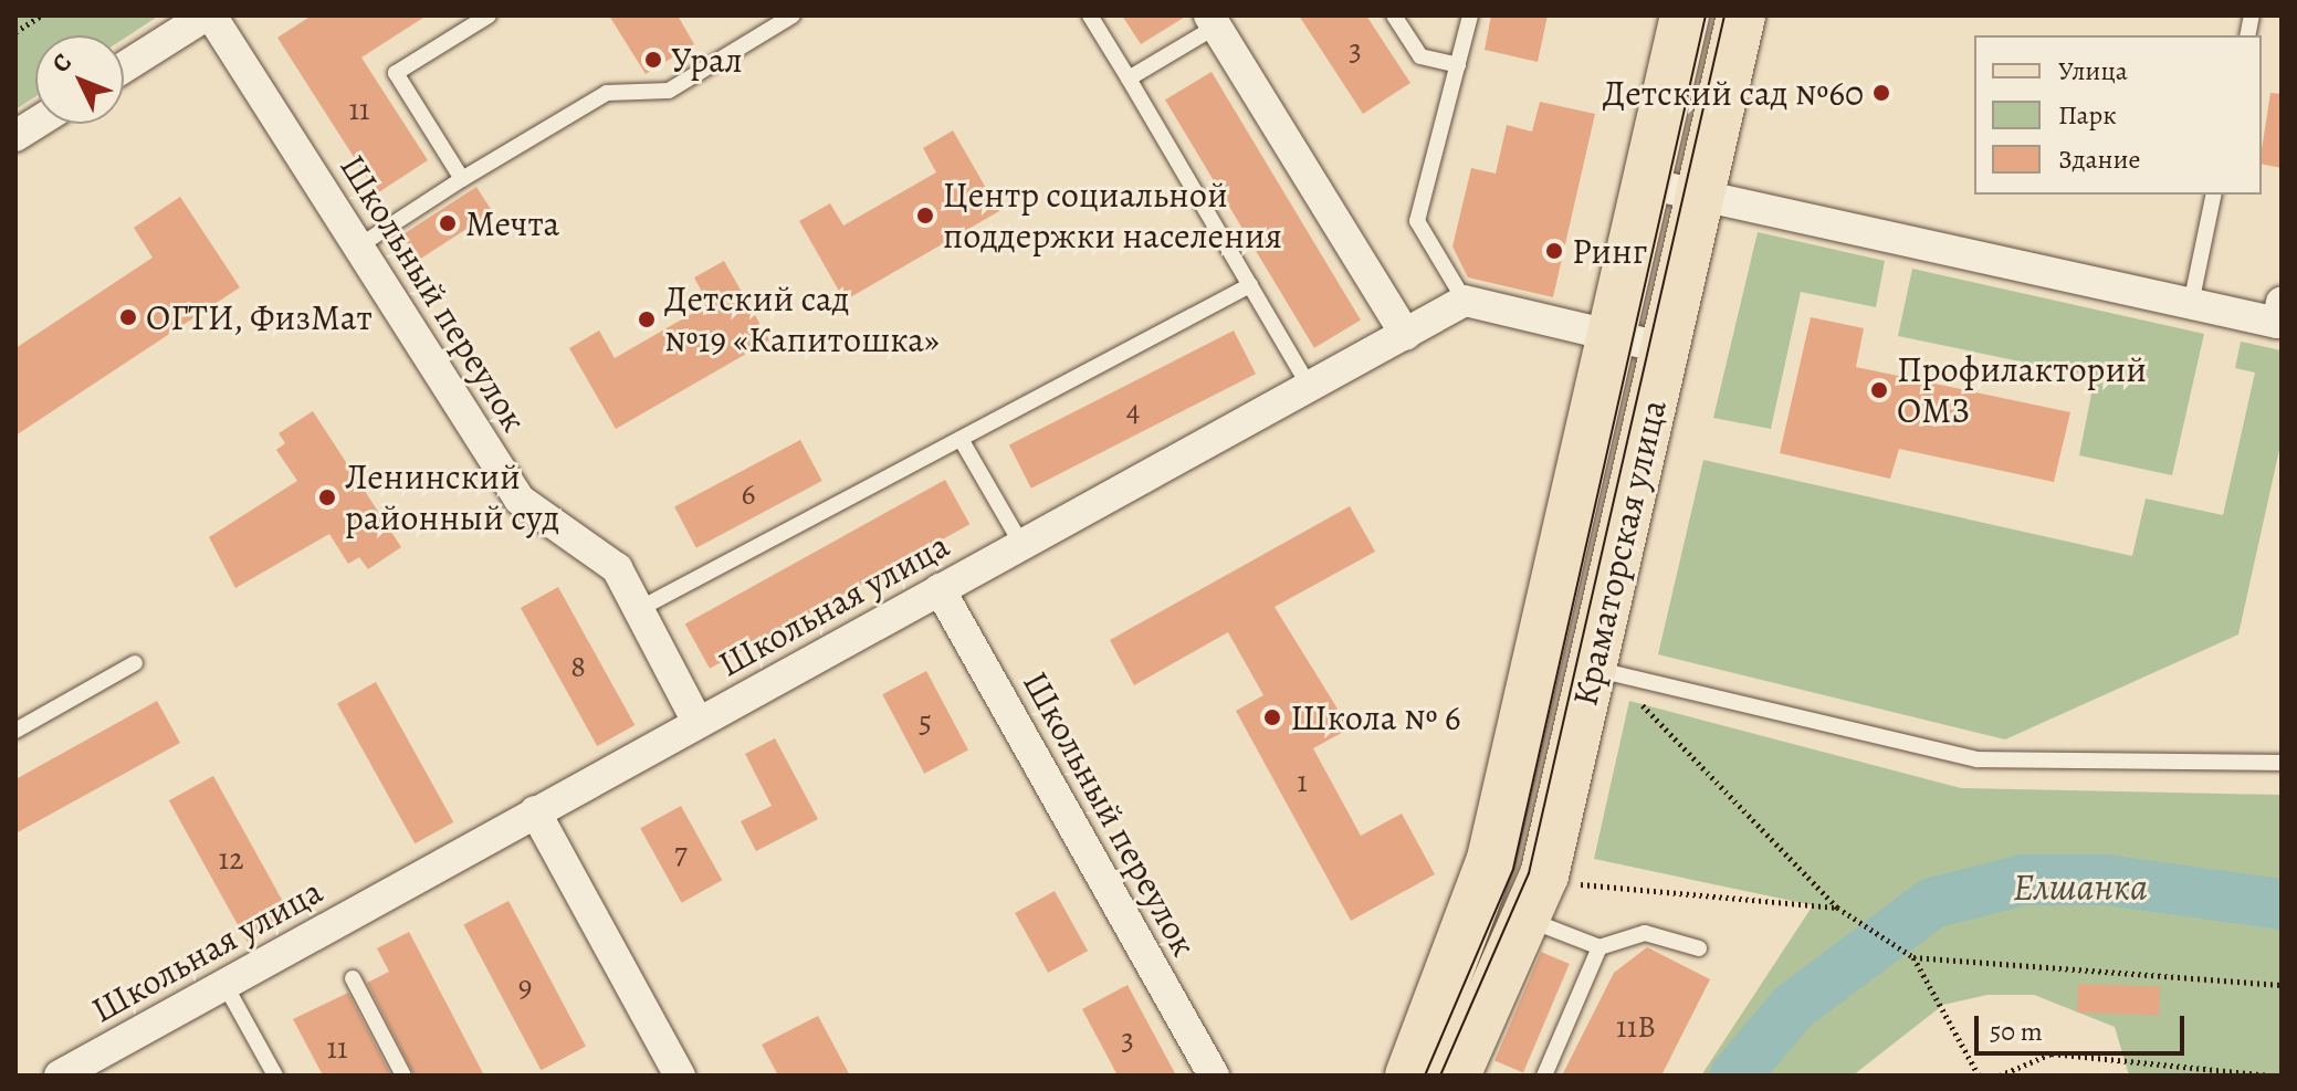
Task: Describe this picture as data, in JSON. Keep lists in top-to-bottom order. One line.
{"streets":{"main road":["Краматорская улица"],"street":["Школьный переулок","Школьная улица"]},"crossings":[["Школьный переулок","Школьная улица"]],"water":["Елшанка"],"places":["Урал","Детский сад №60","Центр социальной поддержки населения","Мечта","Ринг","ОГТИ, ФизМат","Детский сад №19 «Капитошка»","Профилакторий ОМЗ","Ленинский районный суд","Школа № 6"],"house_numbers":["3","11","4","6","8","5","1","7","12","9","11В","3","11"],"legend":["Улица","Парк","Здание"],"scale_bar":"50 m","north":"top left"}
